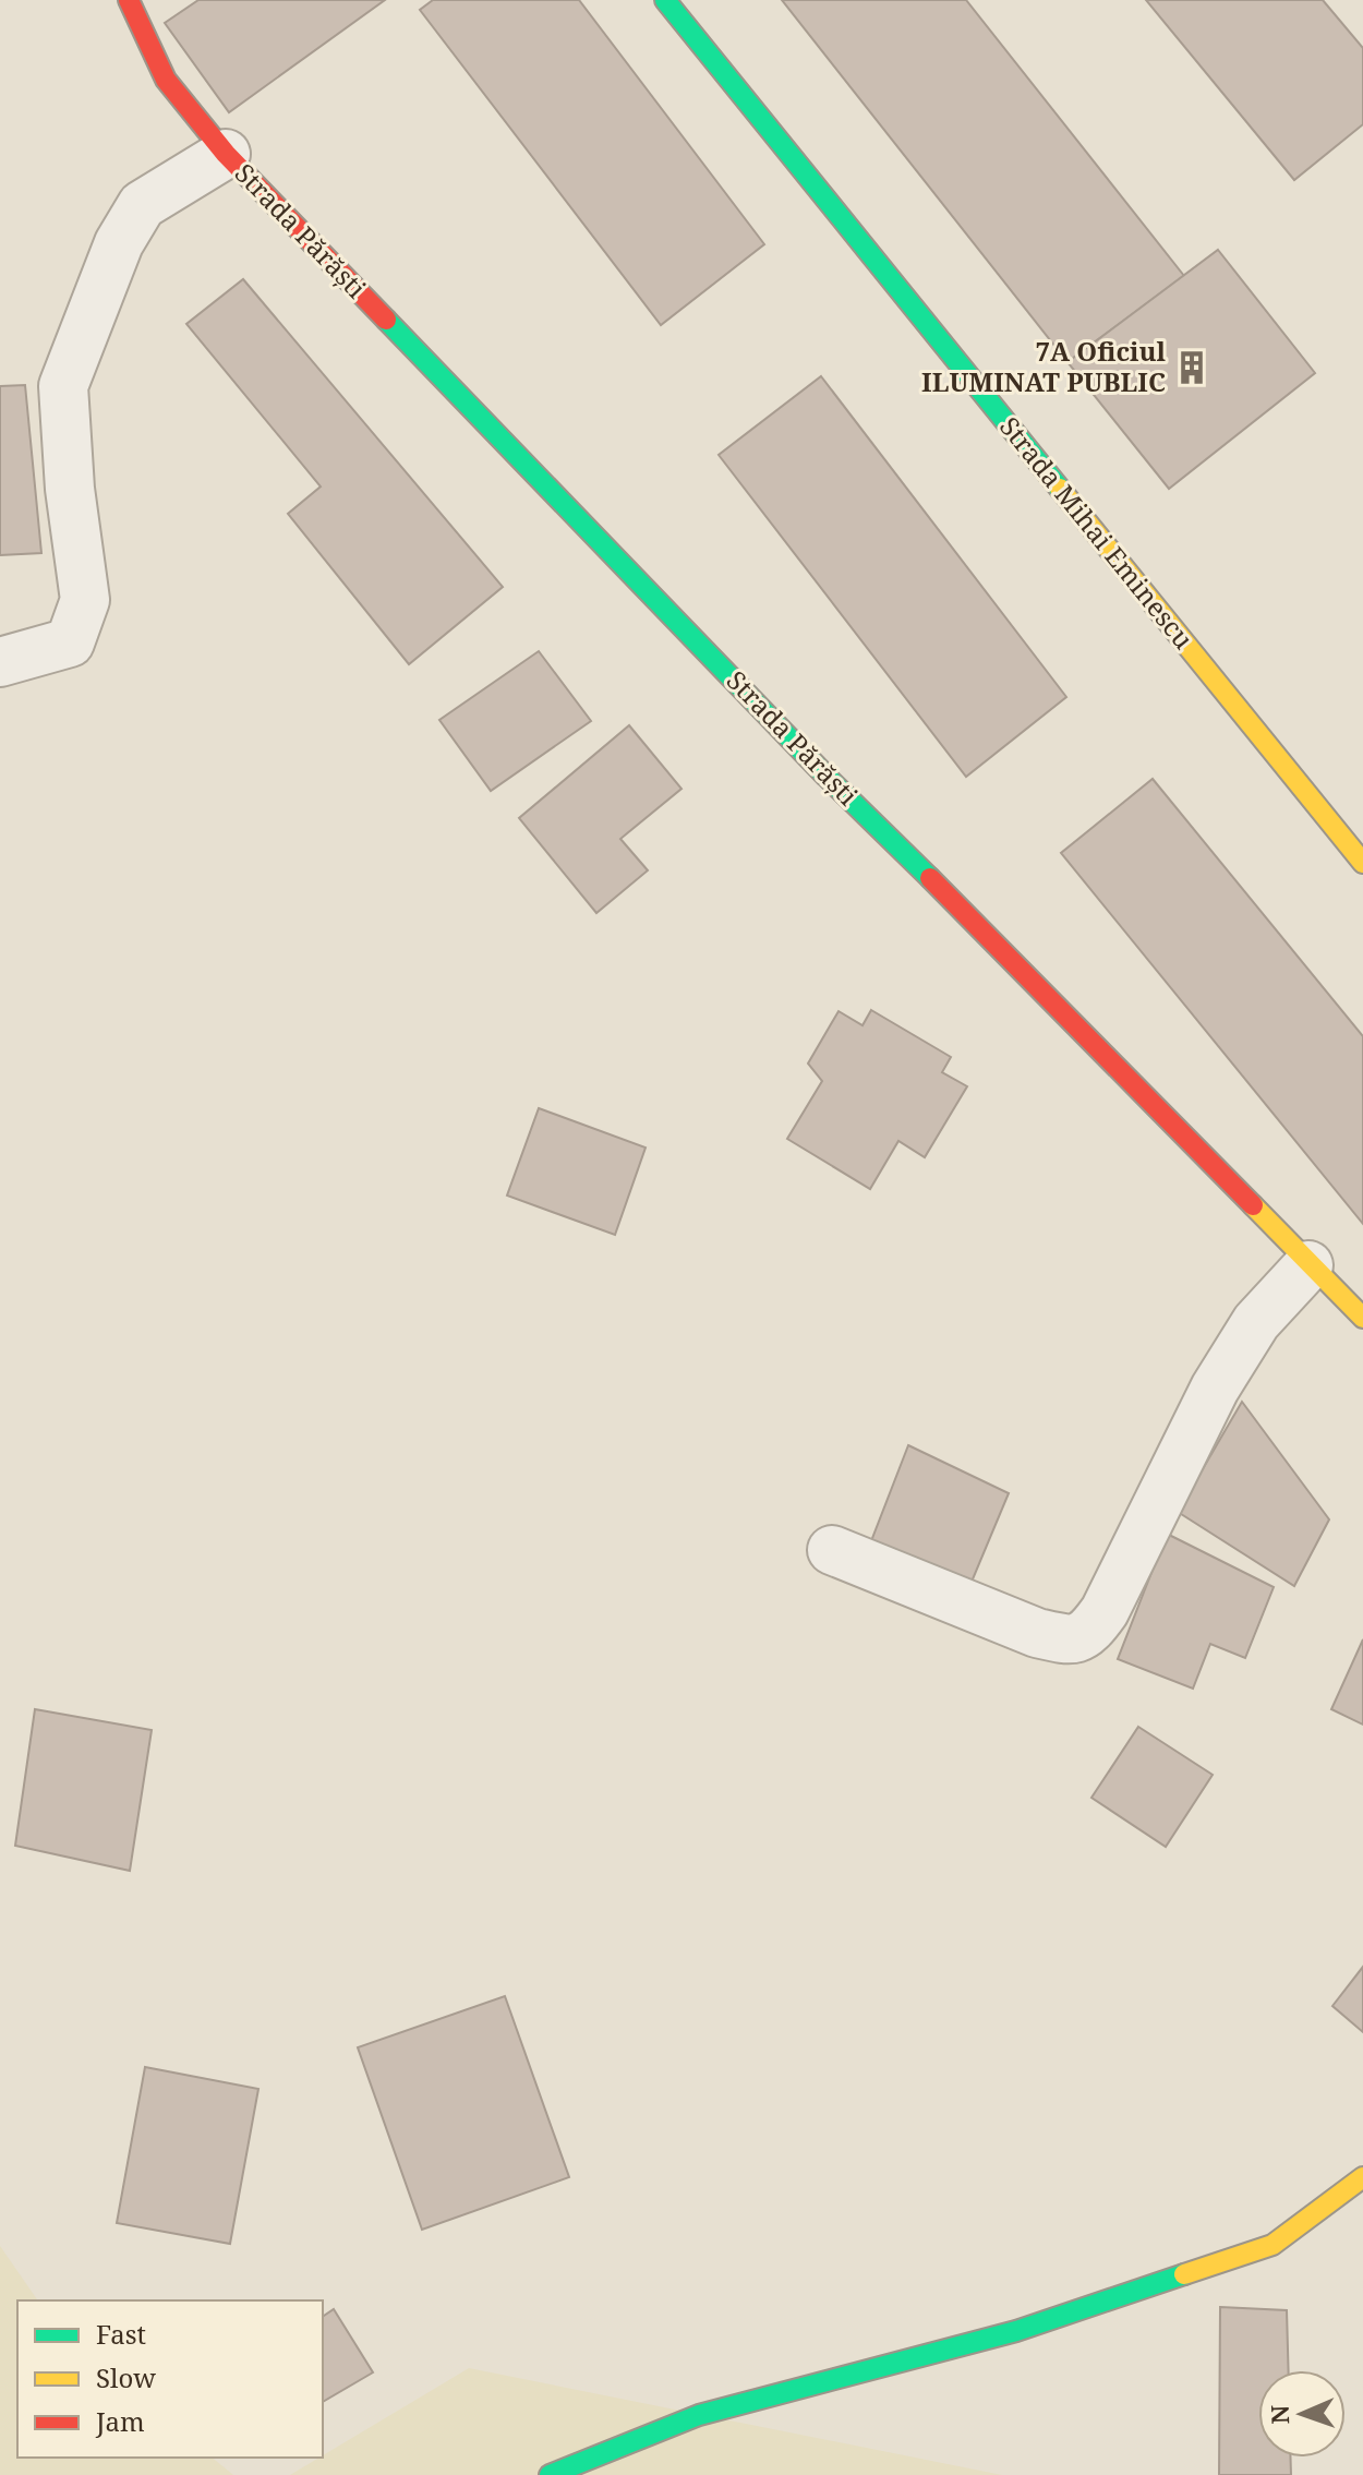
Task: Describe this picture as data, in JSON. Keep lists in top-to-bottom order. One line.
{"streets":{"street":["Strada Părăști","Strada Mihai Eminescu"]},"places":{"building":["7A Oficiul ILUMINAT PUBLIC"]},"legend":["Fast","Slow","Jam"],"north":"left"}
